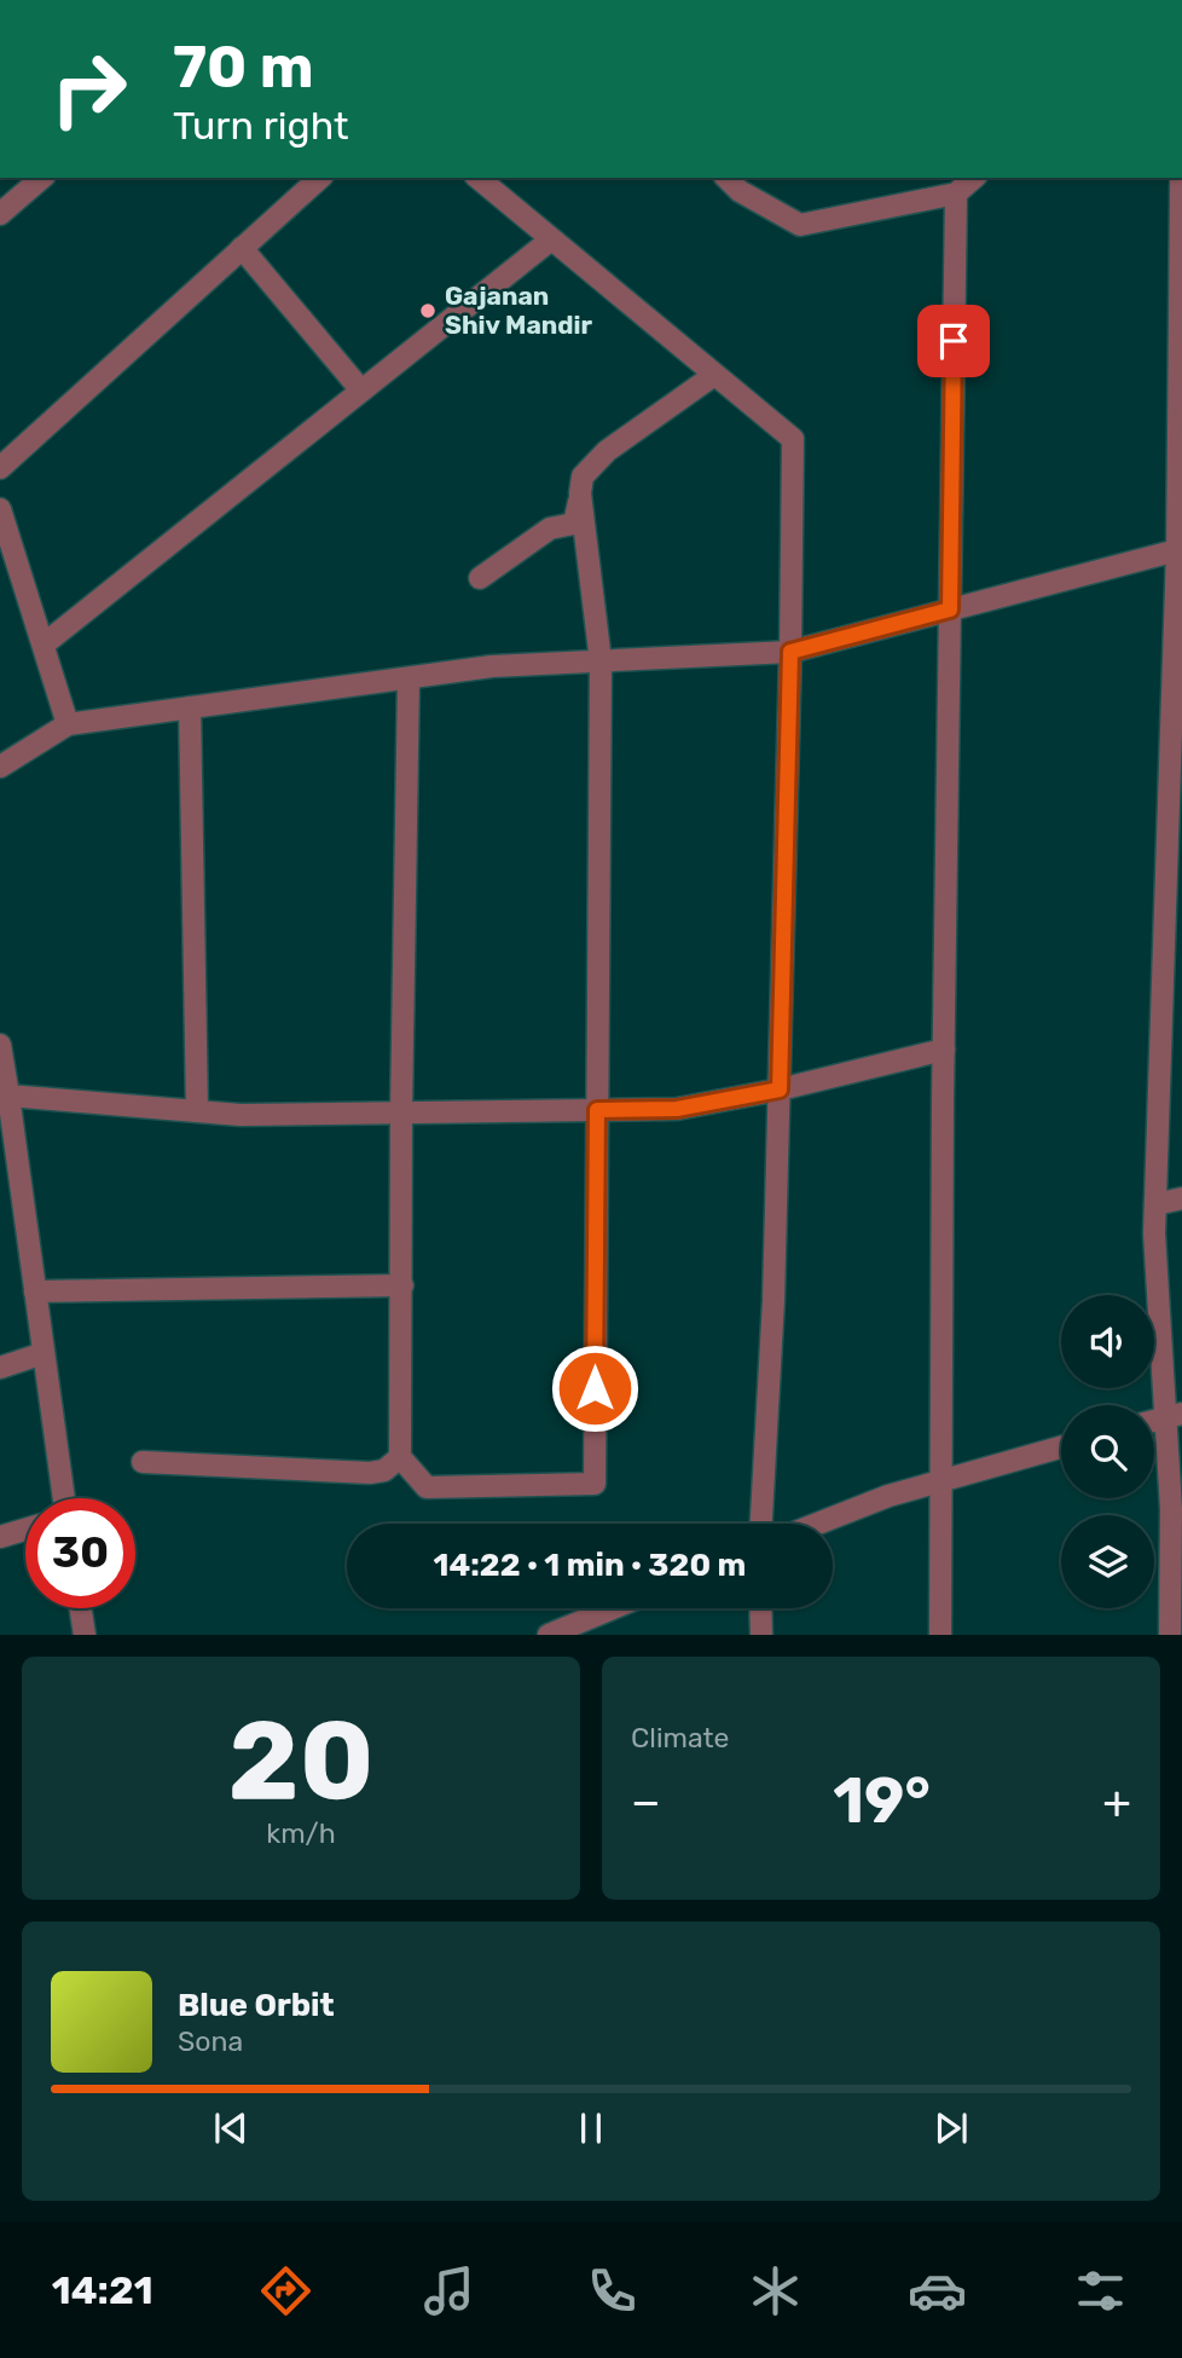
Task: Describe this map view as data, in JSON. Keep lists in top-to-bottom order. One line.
{"places":["Gajanan Shiv Mandir"],"page":{"turn":["70 m","Turn right"],"limit":"30","trip":"14:22 · 1 min · 320 m","tile":[["20","km/h"],"Climate"],"heat":["−","19°","+"],"song":["Blue Orbit","Sona"],"tabs":"14:21"}}
